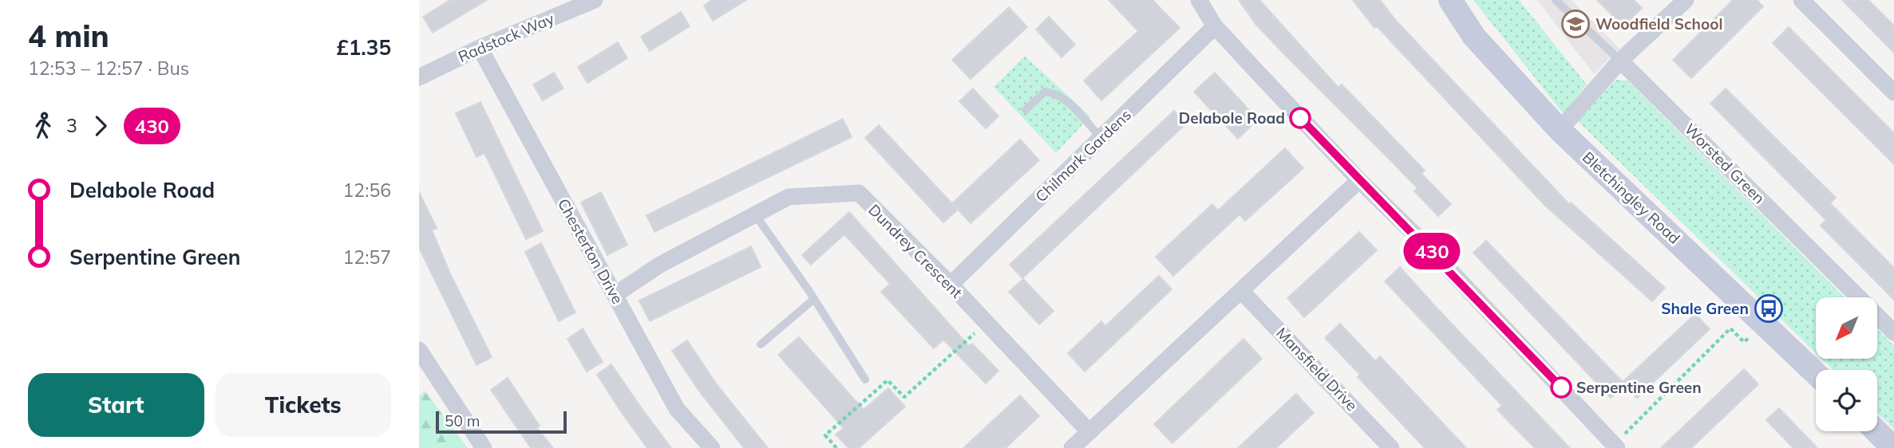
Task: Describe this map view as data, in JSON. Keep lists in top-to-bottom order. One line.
{"streets":{"street":["Radstock Way","Chilmark Gardens","Worsted Green","Bletchingley Road","Chesterton Drive","Dundrey Crescent","Mansfield Drive"]},"crossings":[["Radstock Way","Chesterton Drive"],["Chilmark Gardens","Dundrey Crescent"],["Chesterton Drive","Dundrey Crescent"]],"places":{"school or university":["Woodfield School"],"other":["Delabole Road","Serpentine Green"],"bus stop":["Shale Green"]},"lines":["bus line 430"],"scale_bar":"50 m","north":"bottom left","page":{"heading":["4 min","12:53 – 12:57 · Bus","£1.35"],"on_map":"430","legs":["3","430"],"list":[{"name":"Delabole Road","value":"12:56"},{"name":"Serpentine Green","value":"12:57"}],"buttons":["Start","Tickets"],"scale":"50 m"}}
